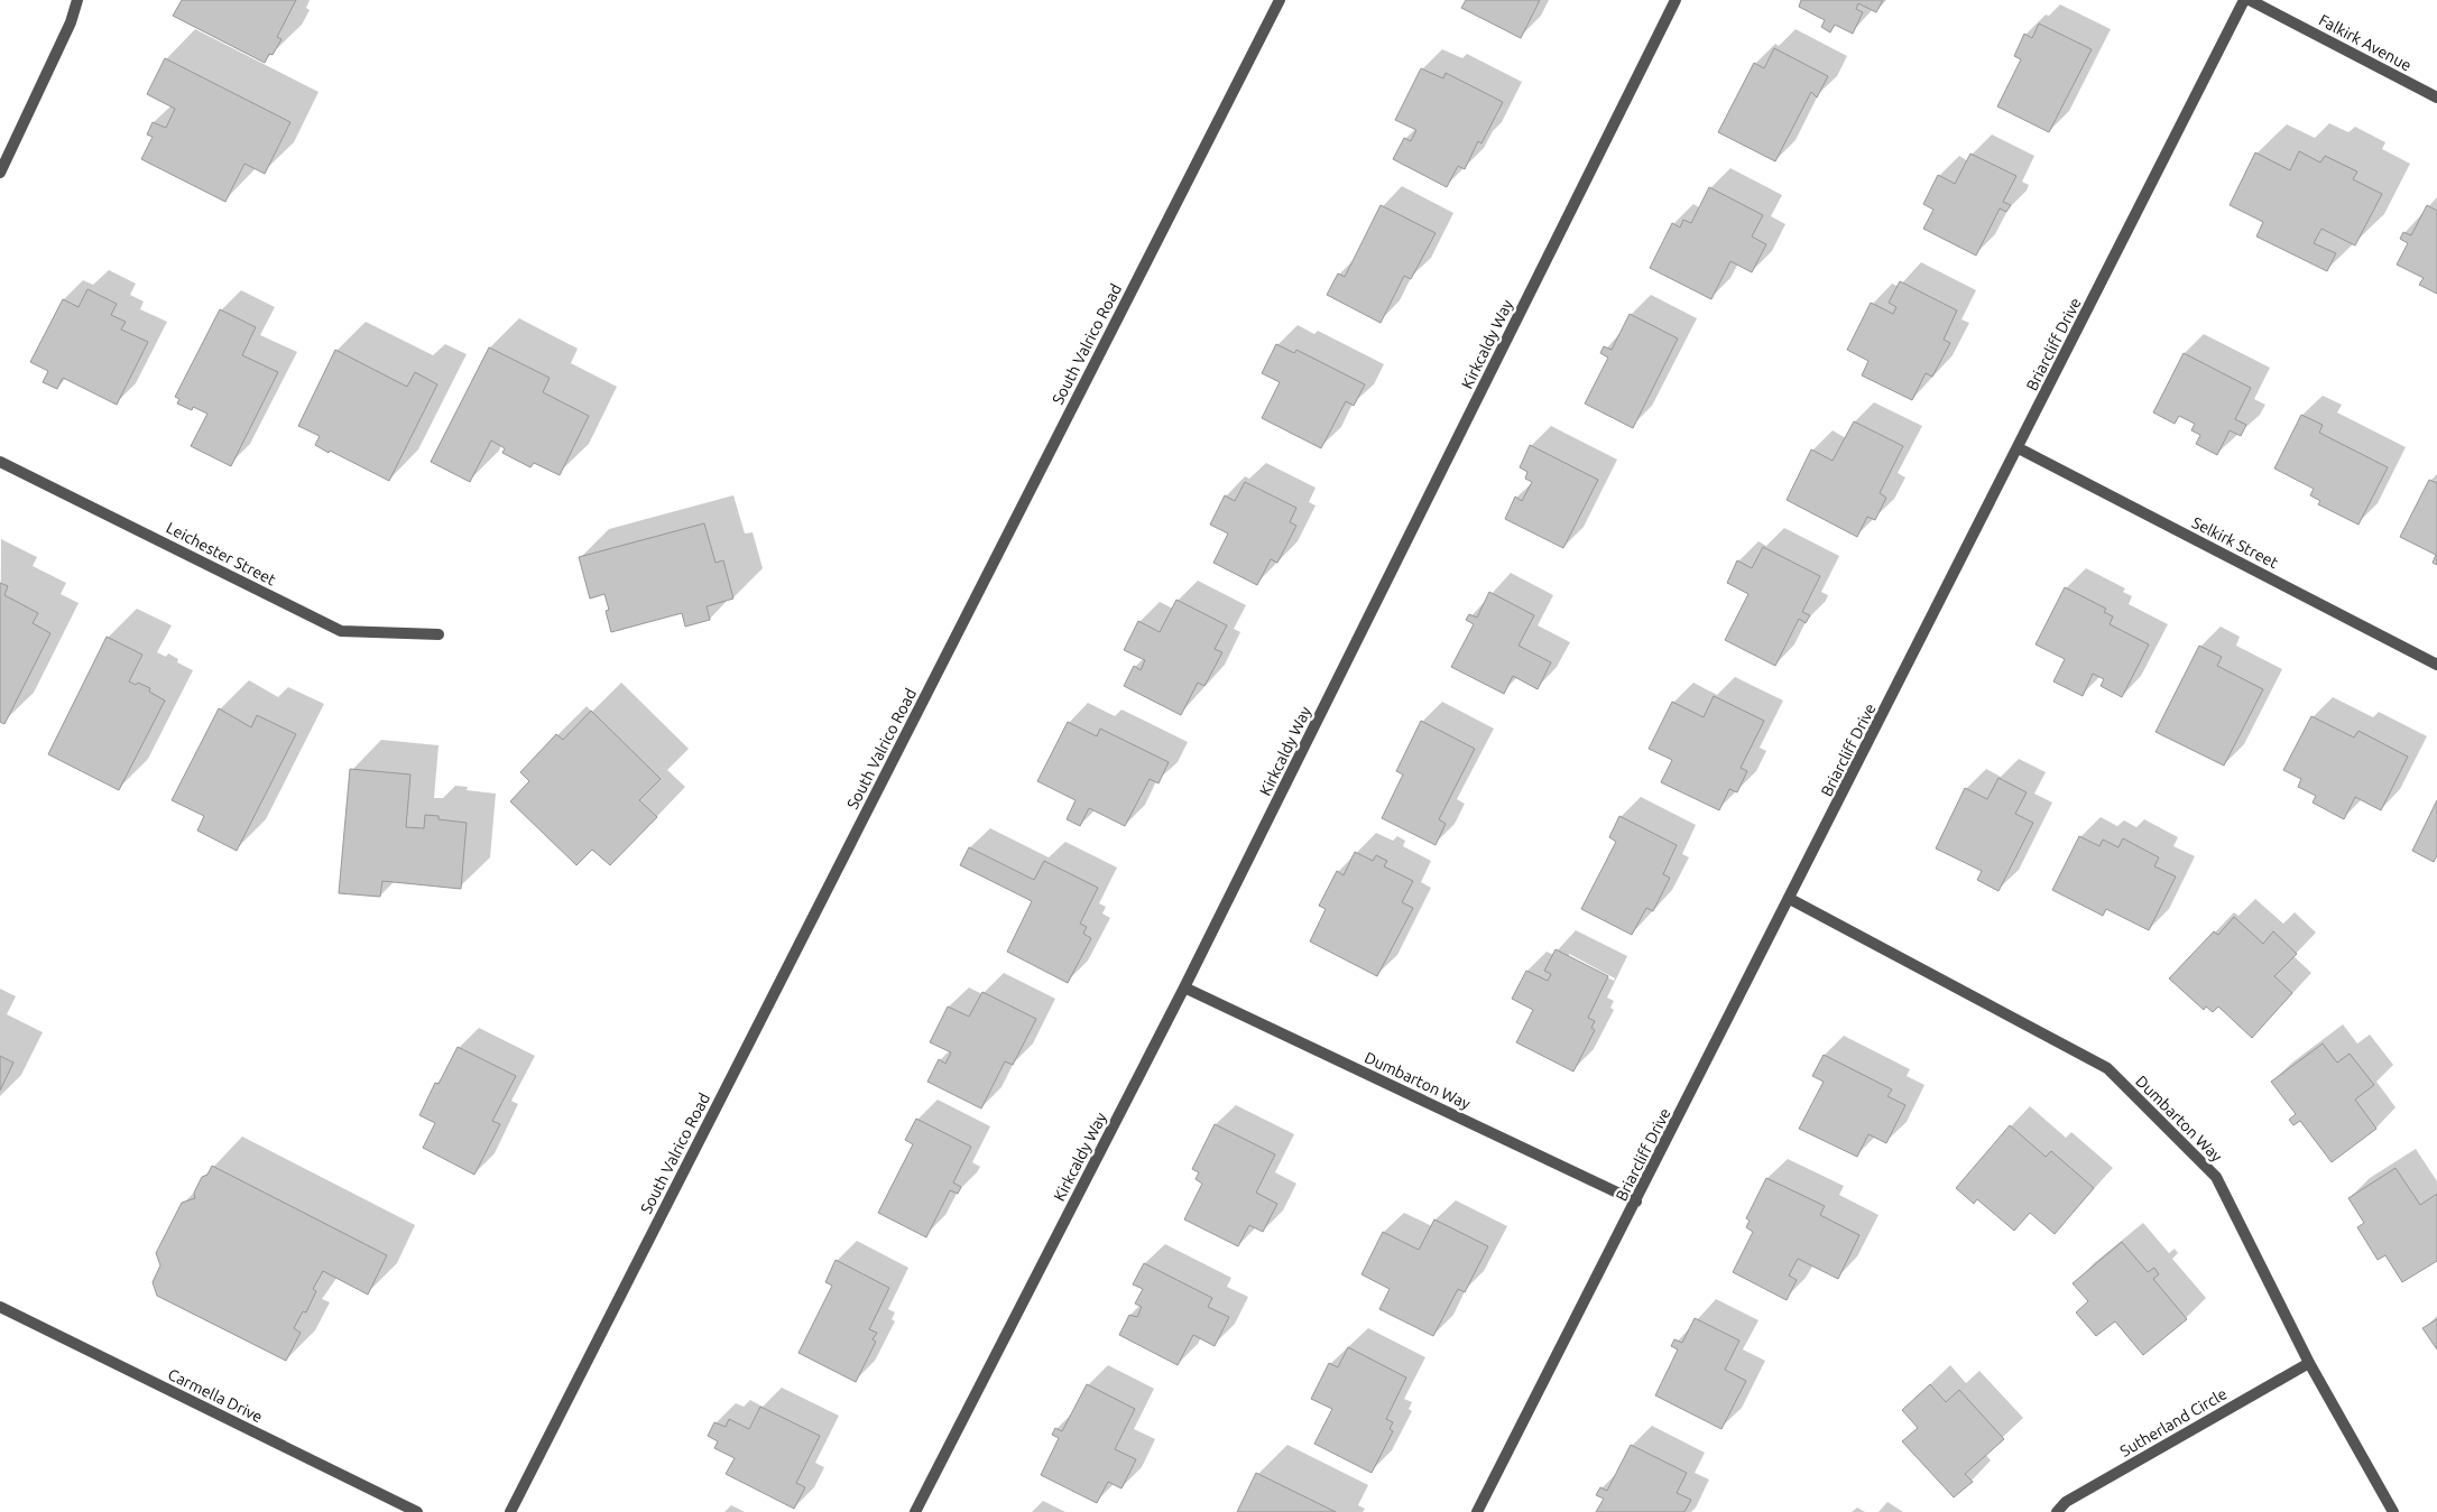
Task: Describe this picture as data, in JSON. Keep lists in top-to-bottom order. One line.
{"streets":{"street":["Falkirk Avenue","South Valrico Road","Kirkcaldy Way","Briarcliff Drive","Selkirk Street","Leichester Street","Dumbarton Way","Carmella Drive","Sutherland Circle"]},"crossings":[["Kirkcaldy Way","Dumbarton Way"],["Briarcliff Drive","Selkirk Street"],["Briarcliff Drive","Dumbarton Way"],["Dumbarton Way","Sutherland Circle"]]}
